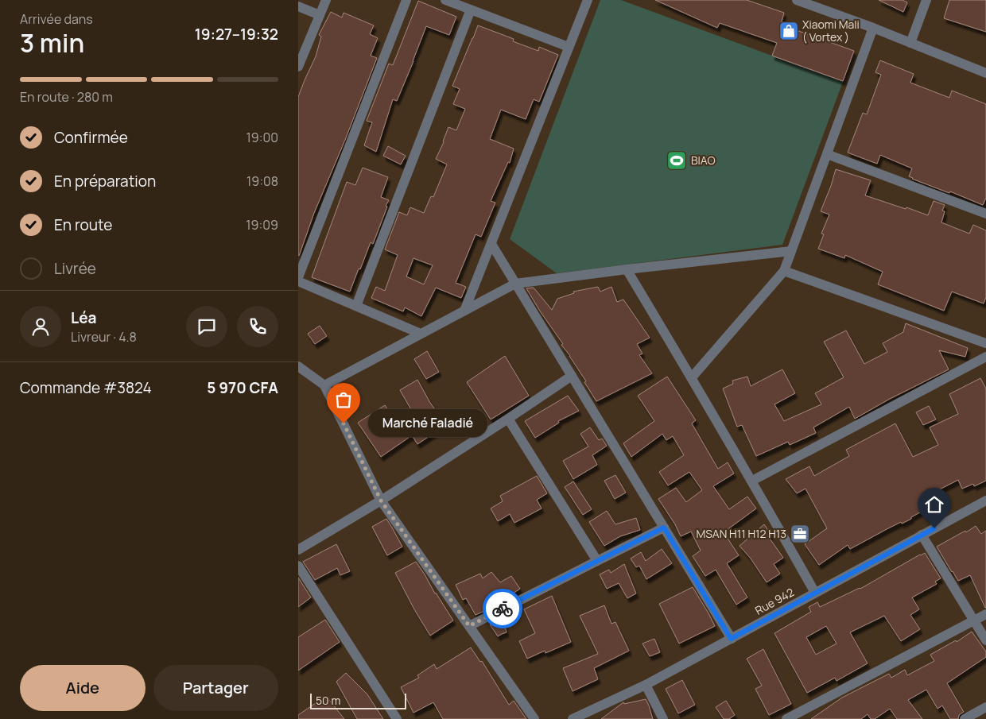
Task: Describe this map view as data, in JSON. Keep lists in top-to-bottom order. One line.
{"streets":{"street":["Rue 942"]},"places":{"shop":["Xiaomi Mali ( Vortex )"],"sports":["BIAO"],"other":["Marché Faladié"],"office":["MSAN H11 H12 H13"]},"scale_bar":"50 m","page":{"heading":["3 min","Arrivée dans","19:27–19:32"],"panel":["Léa","Livreur · 4.8","Commande #3824","5 970 CFA"],"bar":"En route · 280 m","list":[["Confirmée","19:00"],["En préparation","19:08"],["En route","19:09"],"Livrée"],"bubble":"Marché Faladié","buttons":["Aide","Partager"],"scale":"50 m"}}
